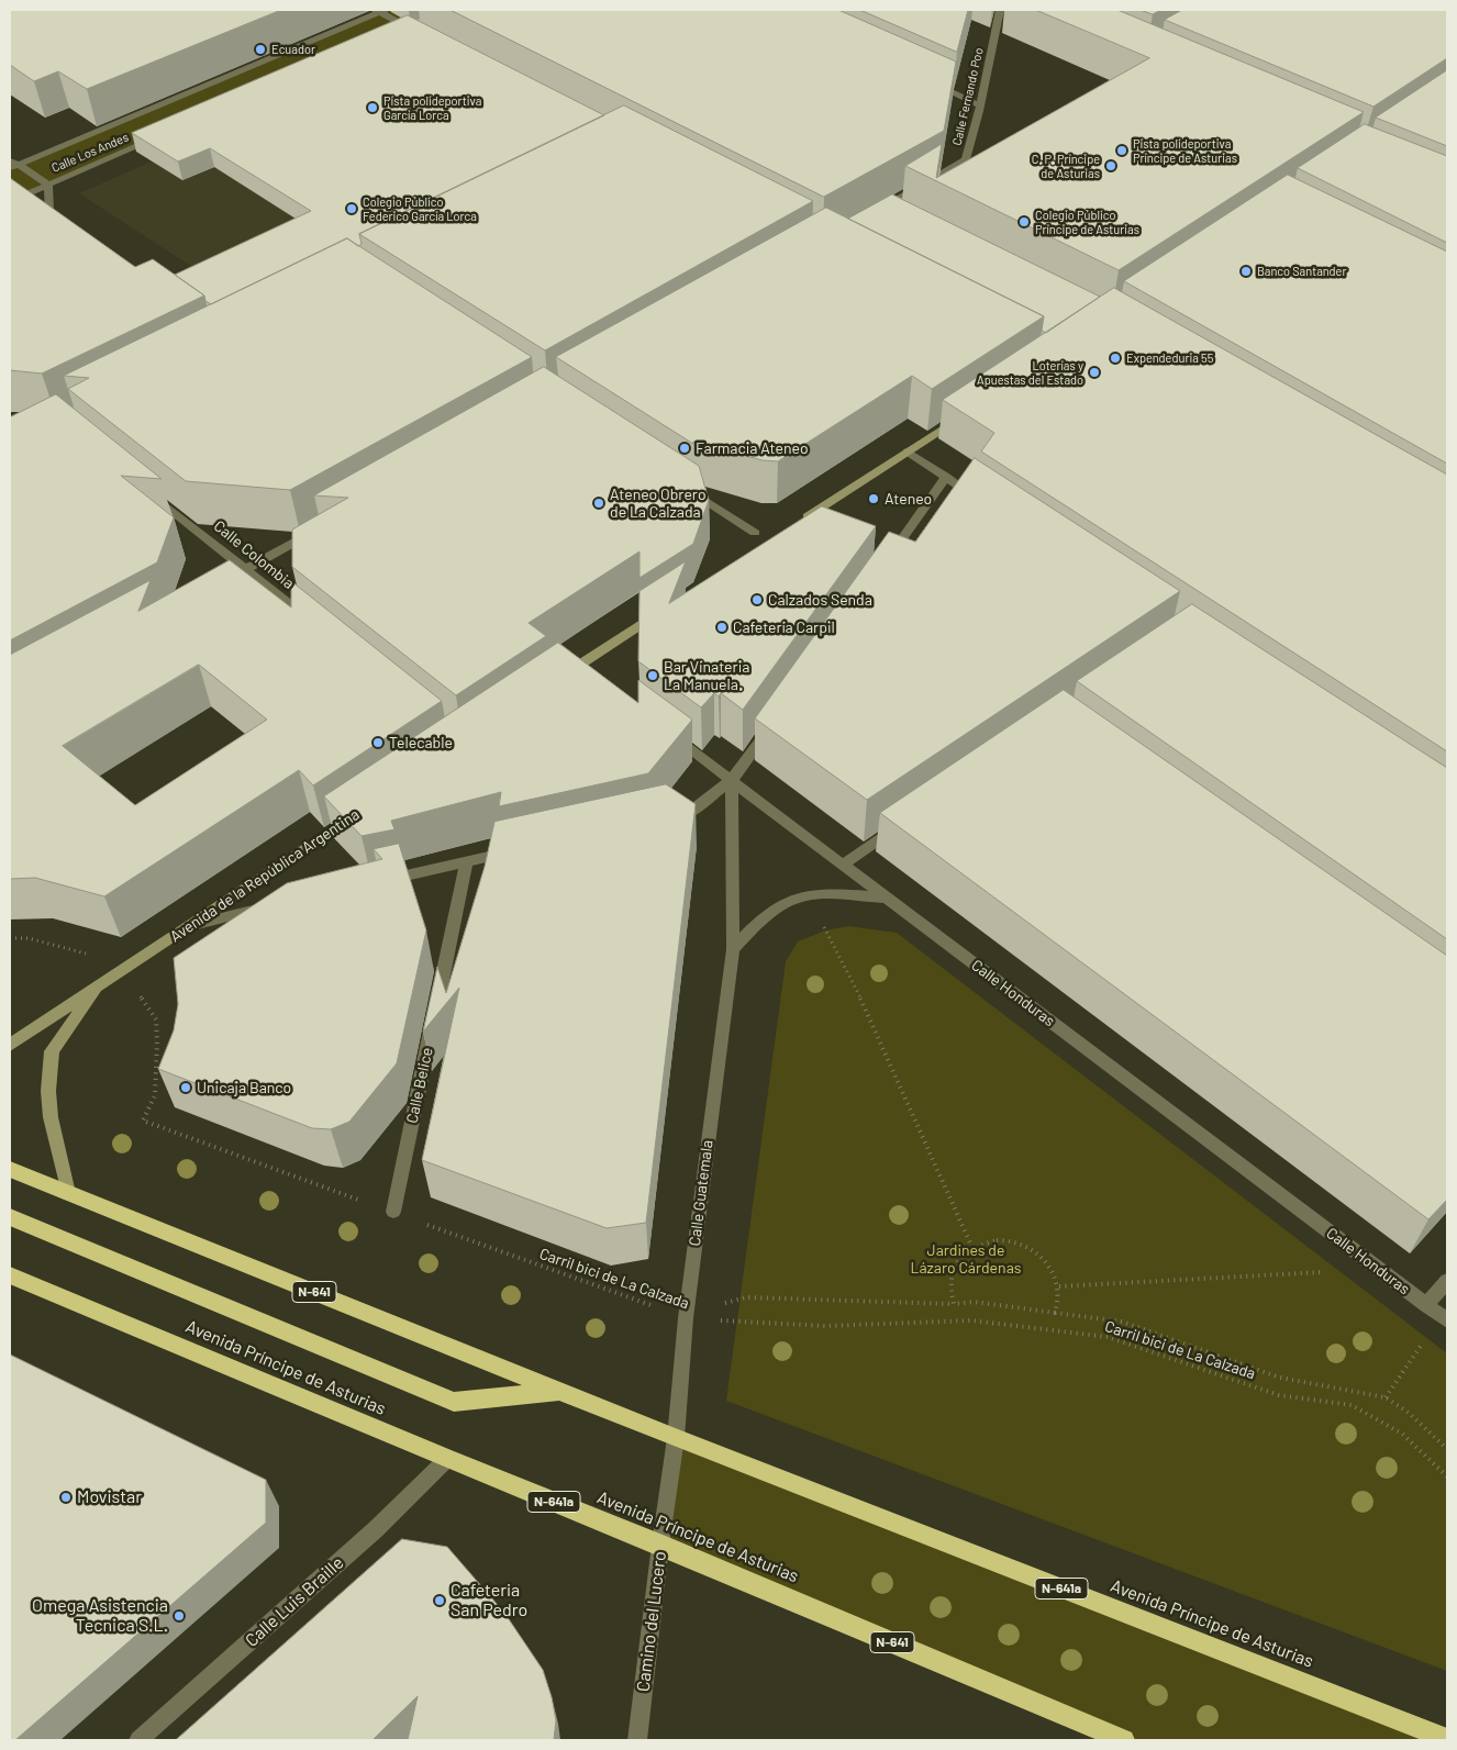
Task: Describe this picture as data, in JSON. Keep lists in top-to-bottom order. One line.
{"streets":{"highway":["N-641","Avenida Príncipe de Asturias","N-641a"],"street":["Calle Fernando Poo","Calle Los Andes","Calle Colombia","Avenida de la República Argentina","Calle Honduras","Calle Belice","Calle Guatemala","Calle Luis Braille","Camino del Lucero"],"path":["Carril bici de La Calzada"]},"crossings":[["Avenida de la República Argentina","Carril bici de La Calzada"],["Avenida de la República Argentina","Avenida Príncipe de Asturias"],["Calle Honduras","Calle Guatemala"],["Calle Belice","Carril bici de La Calzada"],["Calle Guatemala","Carril bici de La Calzada"],["Calle Guatemala","Avenida Príncipe de Asturias"],["Calle Guatemala","Camino del Lucero"],["Avenida Príncipe de Asturias","Calle Luis Braille"],["Avenida Príncipe de Asturias","Camino del Lucero"]],"parks":["Jardines de Lázaro Cárdenas"],"places":["Ecuador","Pista polideportiva García Lorca","Pista polideportiva Príncipe de Asturias","C. P. Príncipe de Asturias","Colegio Público Federico García Lorca","Colegio Público Príncipe de Asturias","Banco Santander","Expendeduria 55","Loterías y Apuestas del Estado","Farmacia Ateneo","Ateneo","Ateneo Obrero de La Calzada","Calzados Senda","Cafetería Carpil","Bar Vinateria La Manuela.","Telecable","Unicaja Banco","Movistar","Cafeteria San Pedro","Omega Asistencia Tecnica S.L."]}
